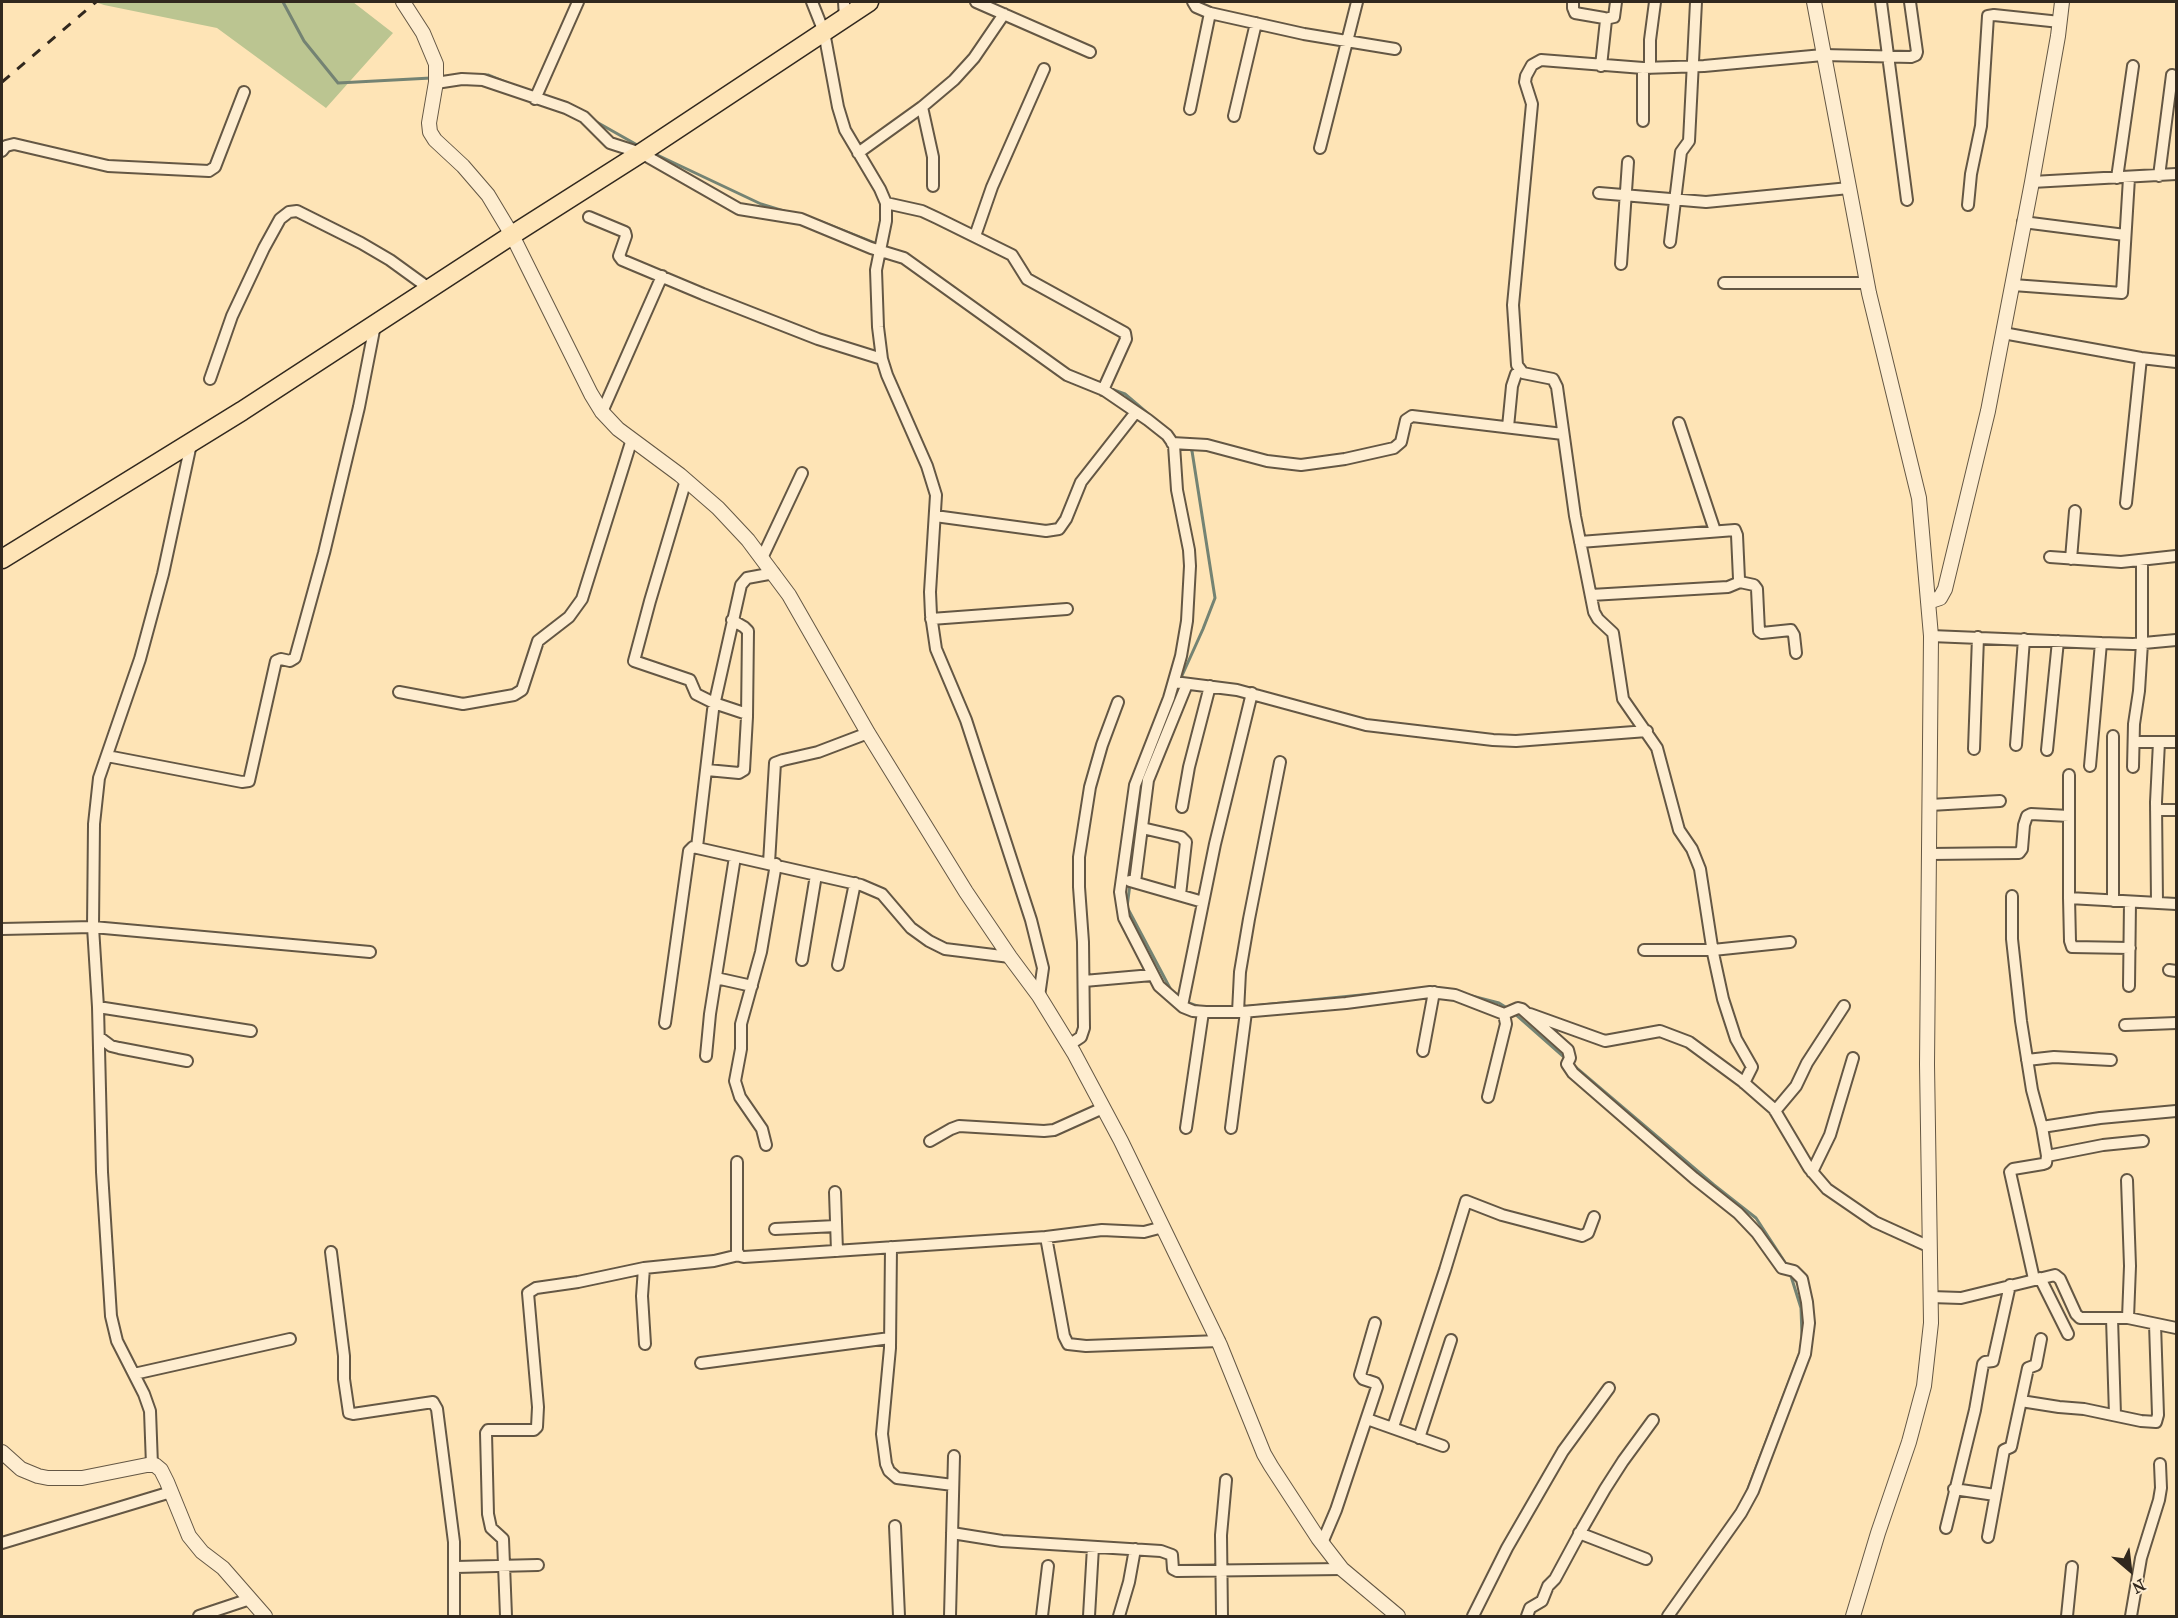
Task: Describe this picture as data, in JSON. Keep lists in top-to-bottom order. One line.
{"north":"bottom right"}
